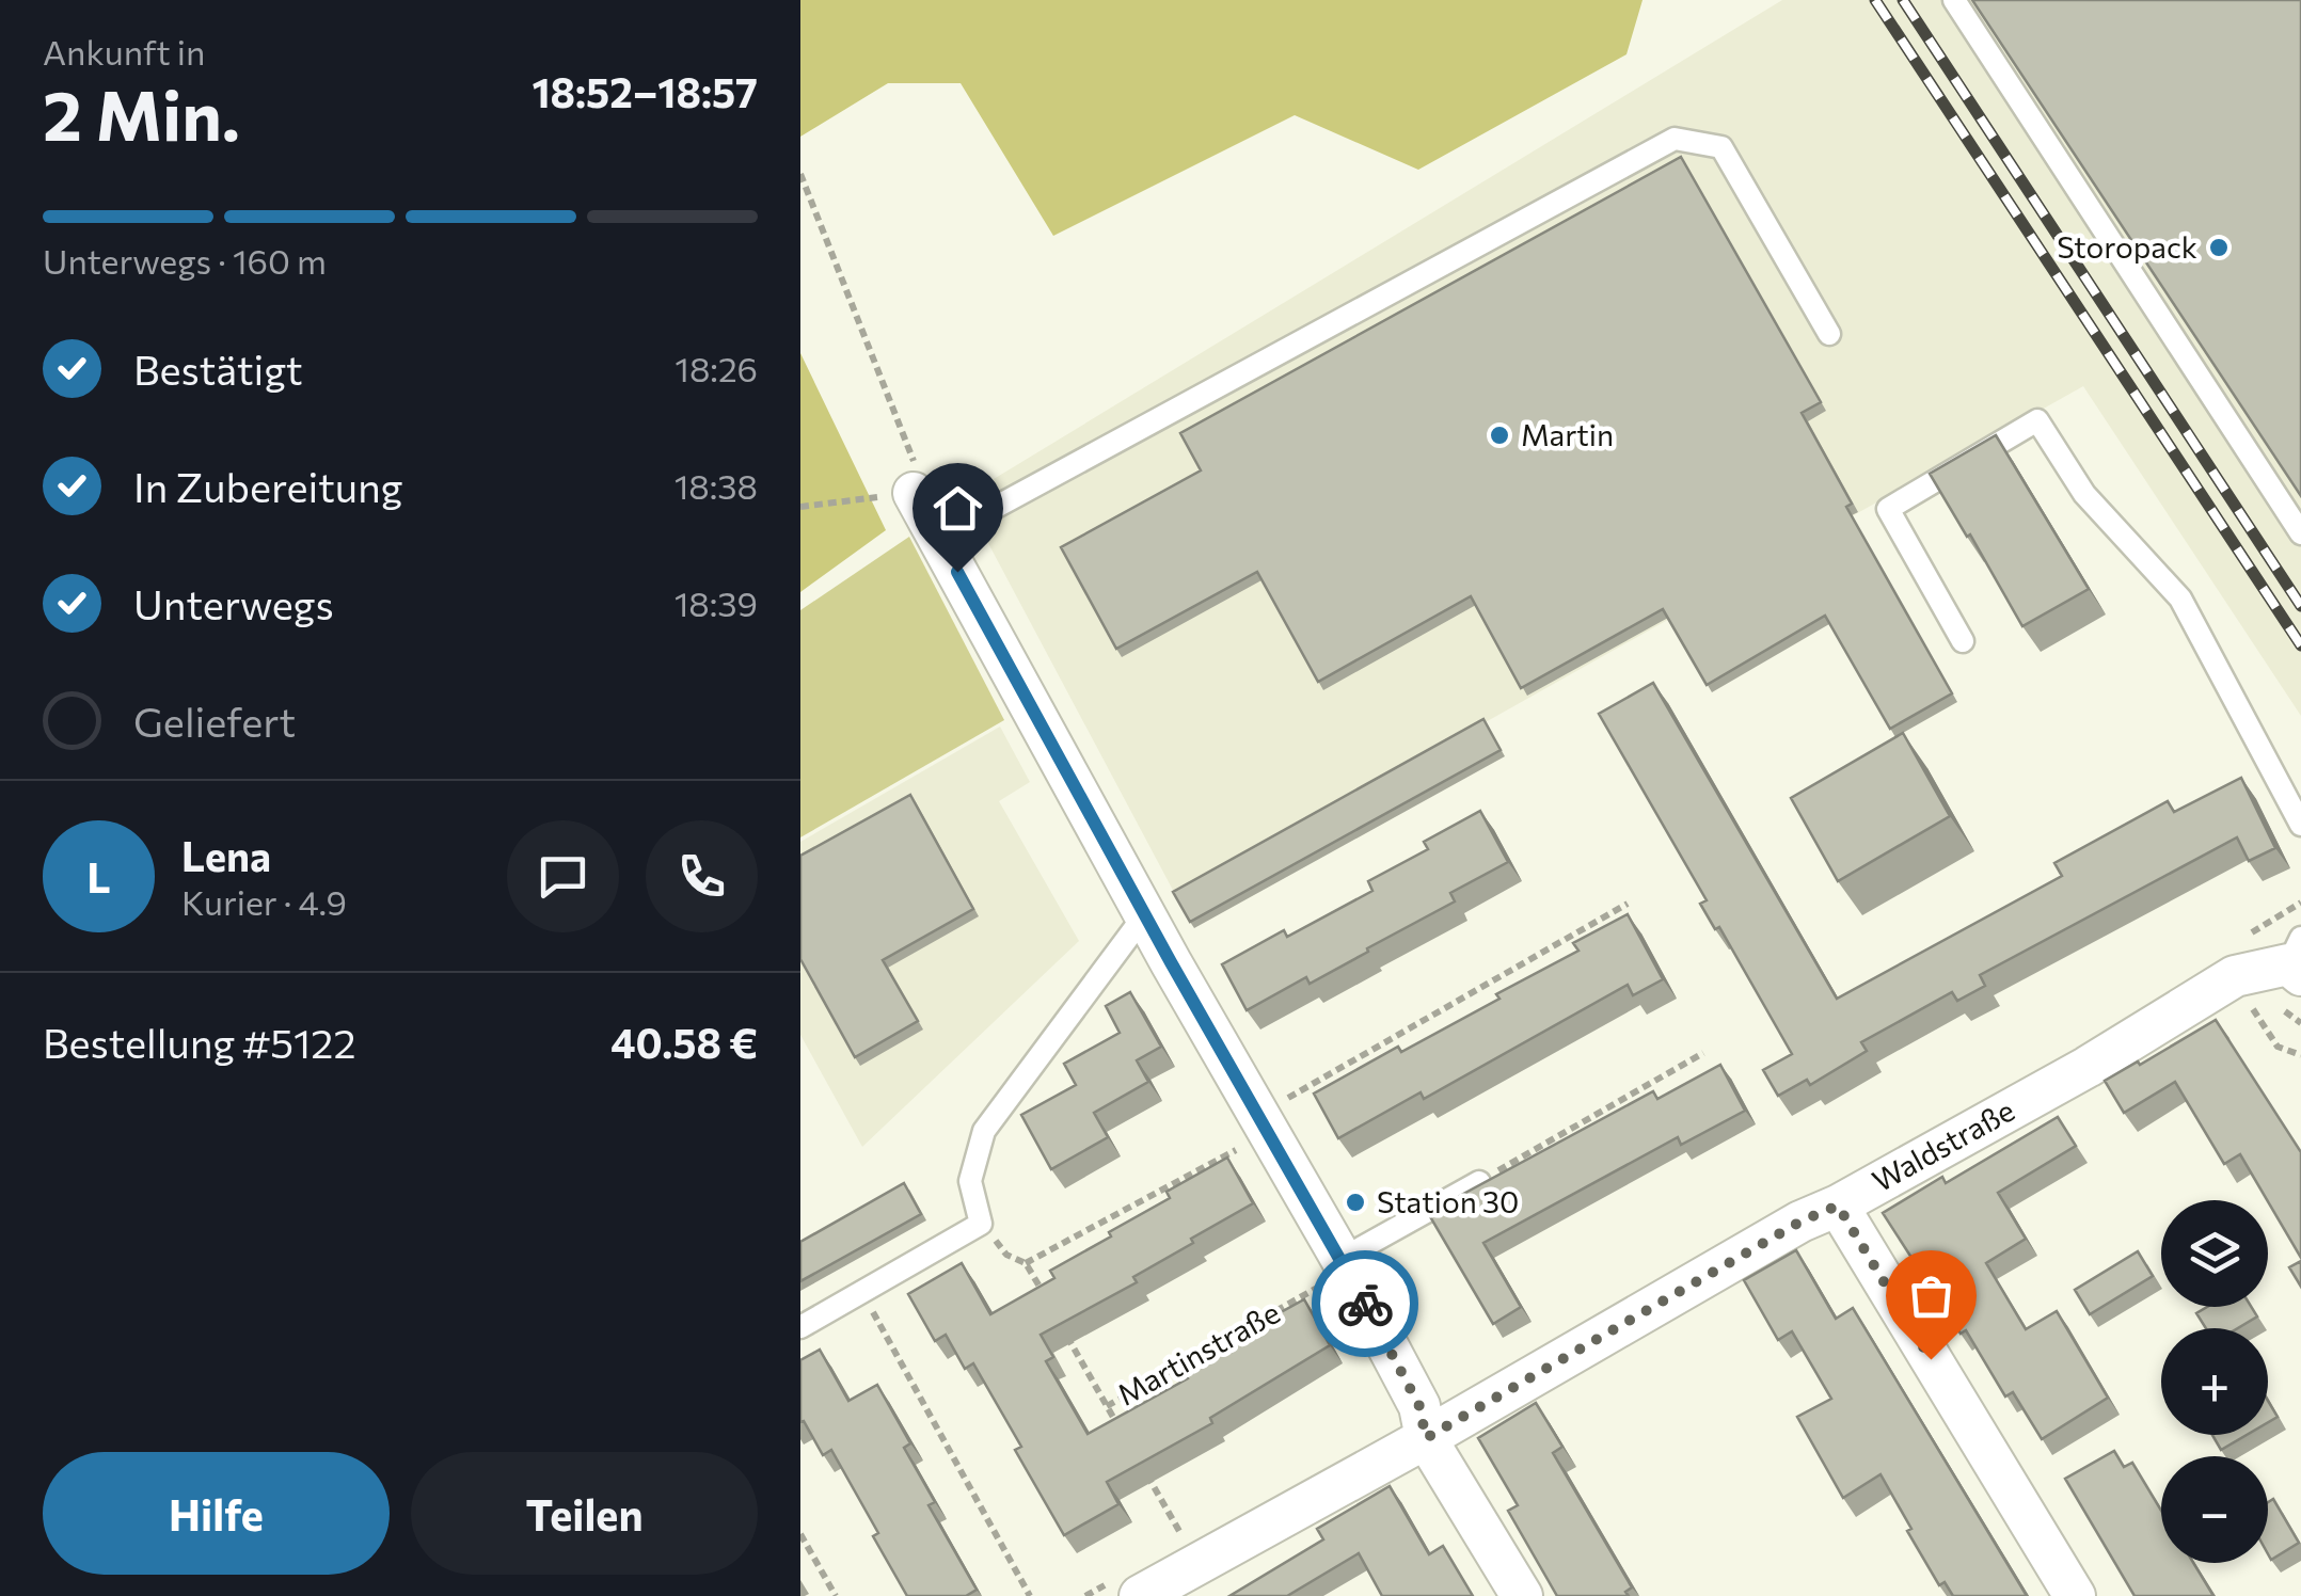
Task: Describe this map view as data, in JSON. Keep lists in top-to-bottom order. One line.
{"streets":{"street":["Waldstraße"],"path":["Martinstraße"]},"places":["Storopack","Martin","Station 30"],"page":{"heading":["2 Min.","Ankunft in","18:52–18:57"],"panel":["Lena","Kurier · 4.9","Bestellung #5122","40.58 €"],"bar":"Unterwegs · 160 m","list":[["Bestätigt","18:26"],["In Zubereitung","18:38"],["Unterwegs","18:39"],"Geliefert"],"round":"L","map_buttons":["+","−"],"buttons":["Hilfe","Teilen"]}}
